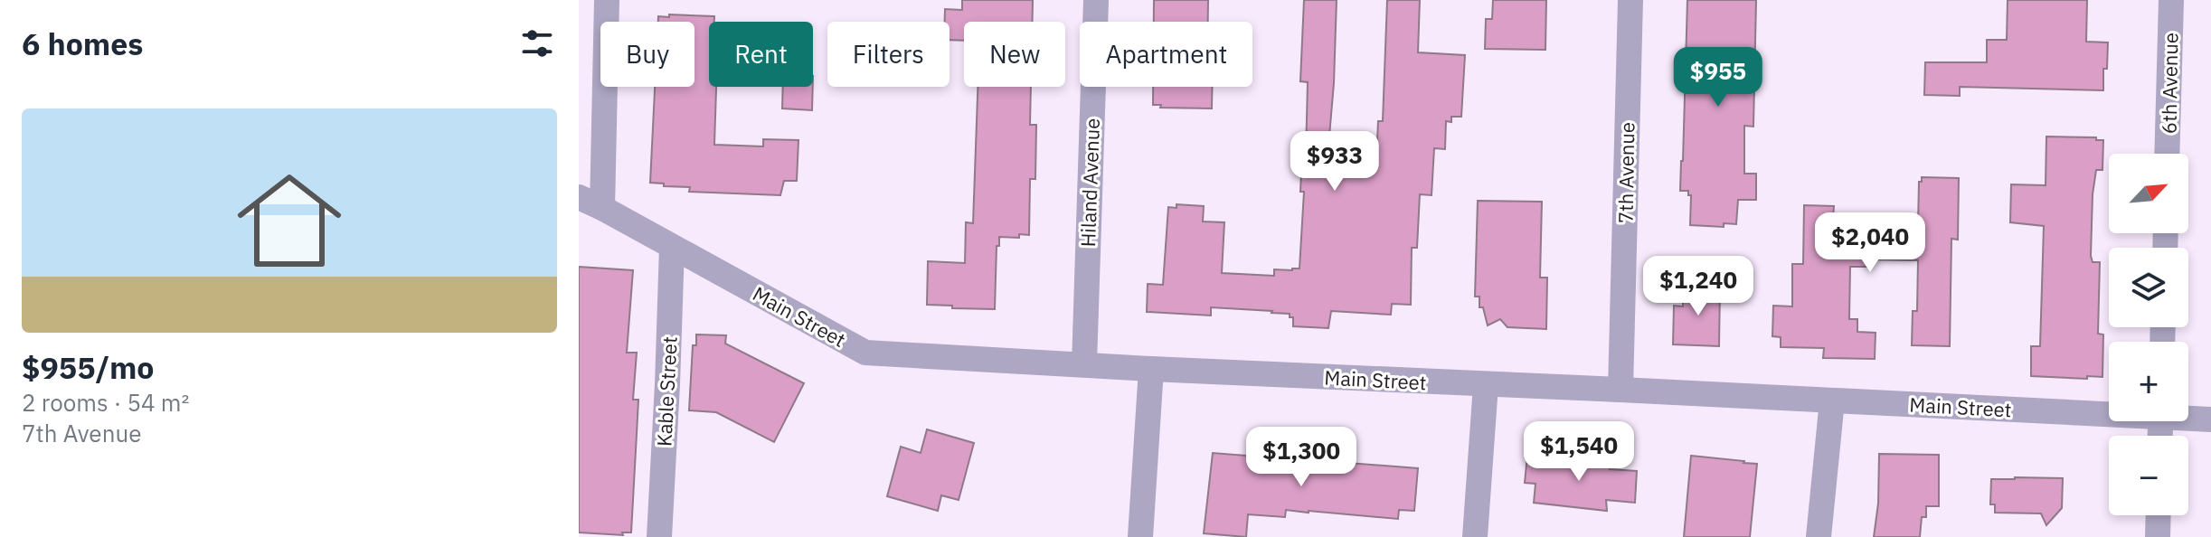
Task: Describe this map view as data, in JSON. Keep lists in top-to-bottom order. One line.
{"streets":{"street":["6th Avenue","7th Avenue","Hiland Avenue","Main Street","Kable Street"]},"crossings":[["7th Avenue","Main Street"],["Hiland Avenue","Main Street"],["Main Street","Kable Street"]],"north":"top right","page":{"heading":"6 homes","chip":["Buy","Rent","Filters","New","Apartment"],"price":["$955","$933","$2,040","$1,240","$1,540","$1,300"],"list":[{"name":"$955/mo","note":"2 rooms · 54 m² · 7th Avenue"}],"map_buttons":["+","−"]}}
